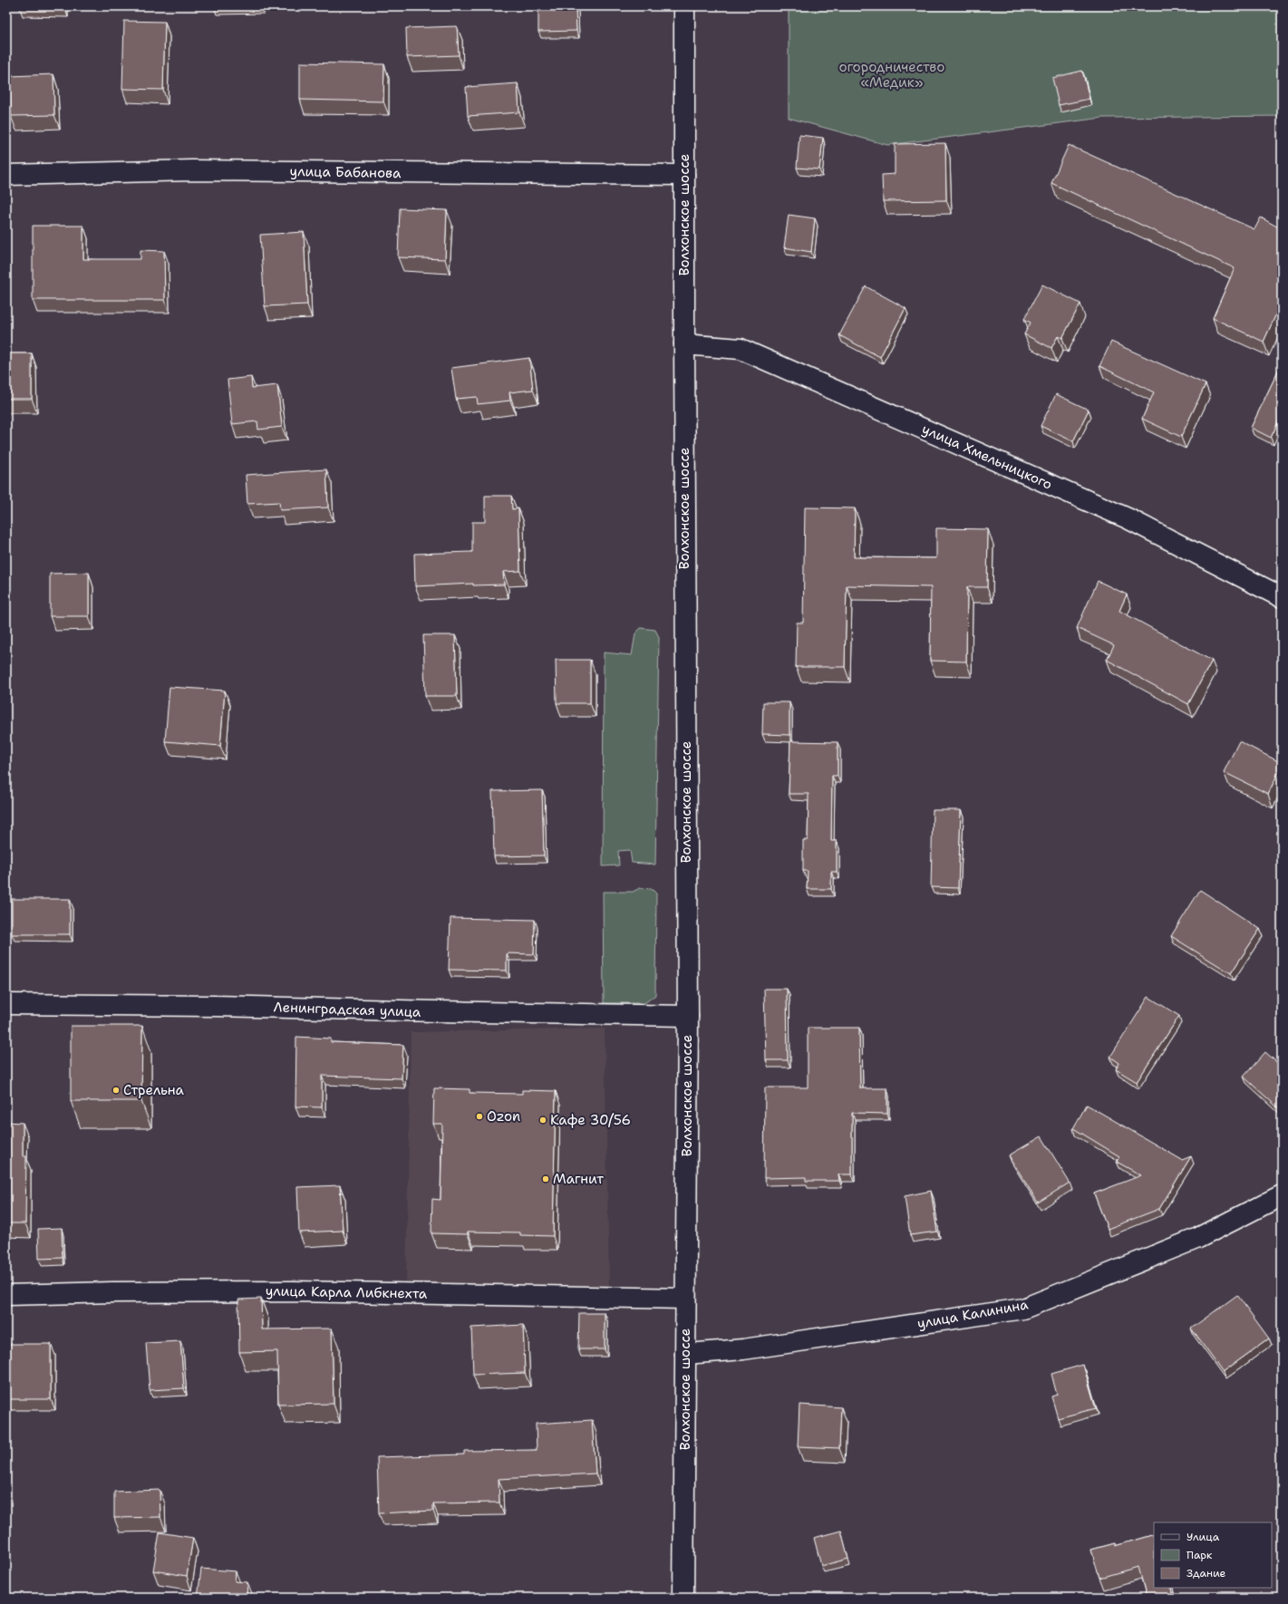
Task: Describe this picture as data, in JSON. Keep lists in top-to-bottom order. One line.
{"streets":{"street":["улица Бабанова","Волхонское шоссе","улица Хмельницкого","Ленинградская улица","улица Карла Либкнехта","улица Калинина"]},"crossings":[["улица Бабанова","Волхонское шоссе"],["Волхонское шоссе","улица Хмельницкого"],["Волхонское шоссе","Ленинградская улица"],["Волхонское шоссе","улица Карла Либкнехта"],["Волхонское шоссе","улица Калинина"]],"parks":["огородничество «Медик»"],"places":["Стрельна","Ozon","Кафе 30/56","Магнит"],"legend":["Улица","Парк","Здание"]}
